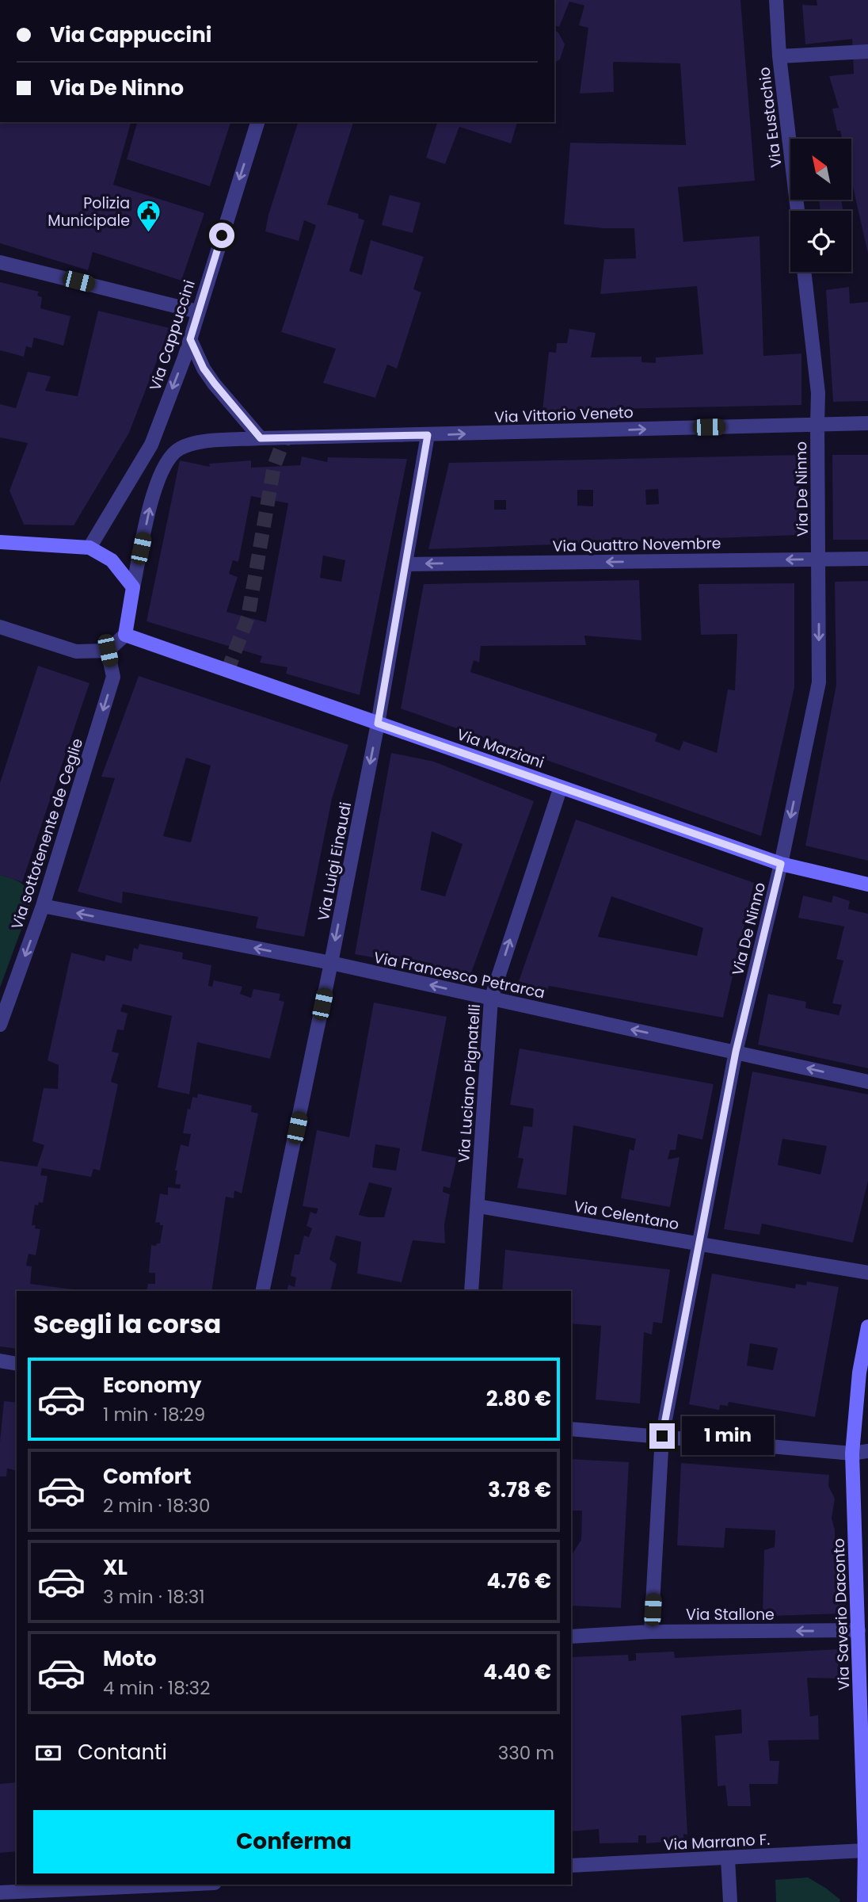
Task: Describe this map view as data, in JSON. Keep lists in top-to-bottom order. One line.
{"streets":{"street":["Via Eustachio","Via Cappuccini","Via Vittorio Veneto","Via De Ninno","Via Quattro Novembre","Via Marziani","Via sottotenente de Ceglie","Via Luigi Einaudi","Via Francesco Petrarca","Via Luciano Pignatelli","Via Celentano","Via Stallone","Via Saverio Daconto","Via Marrano F."]},"crossings":[["Via Vittorio Veneto","Via De Ninno"],["Via Vittorio Veneto","Via Luigi Einaudi"],["Via De Ninno","Via Quattro Novembre"],["Via De Ninno","Via Marziani"],["Via De Ninno","Via Francesco Petrarca"],["Via De Ninno","Via Celentano"],["Via De Ninno","Via Stallone"],["Via Quattro Novembre","Via Luigi Einaudi"],["Via Marziani","Via Luigi Einaudi"],["Via Marziani","Via Luciano Pignatelli"],["Via sottotenente de Ceglie","Via Francesco Petrarca"],["Via Luigi Einaudi","Via Francesco Petrarca"],["Via Francesco Petrarca","Via Luciano Pignatelli"],["Via Luciano Pignatelli","Via Celentano"],["Via Stallone","Via Saverio Daconto"],["Via Saverio Daconto","Via Marrano F."]],"one_way":["Via Cappuccini","Via Vittorio Veneto","Via Quattro Novembre","Via sottotenente de Ceglie","Via Francesco Petrarca","Via Luciano Pignatelli","Via Stallone"],"places":{"public building":["Polizia Municipale"]},"north":"top left","page":{"banner":["Via Cappuccini","Via De Ninno"],"heading":"Scegli la corsa","list":[{"name":"Economy","note":"1 min · 18:29","value":"2.80 €"},{"name":"Comfort","note":"2 min · 18:30","value":"3.78 €"},{"name":"XL","note":"3 min · 18:31","value":"4.76 €"},{"name":"Moto","note":"4 min · 18:32","value":"4.40 €"}],"bubble":"1 min","pay":["Contanti","330 m"],"buttons":"Conferma"}}
